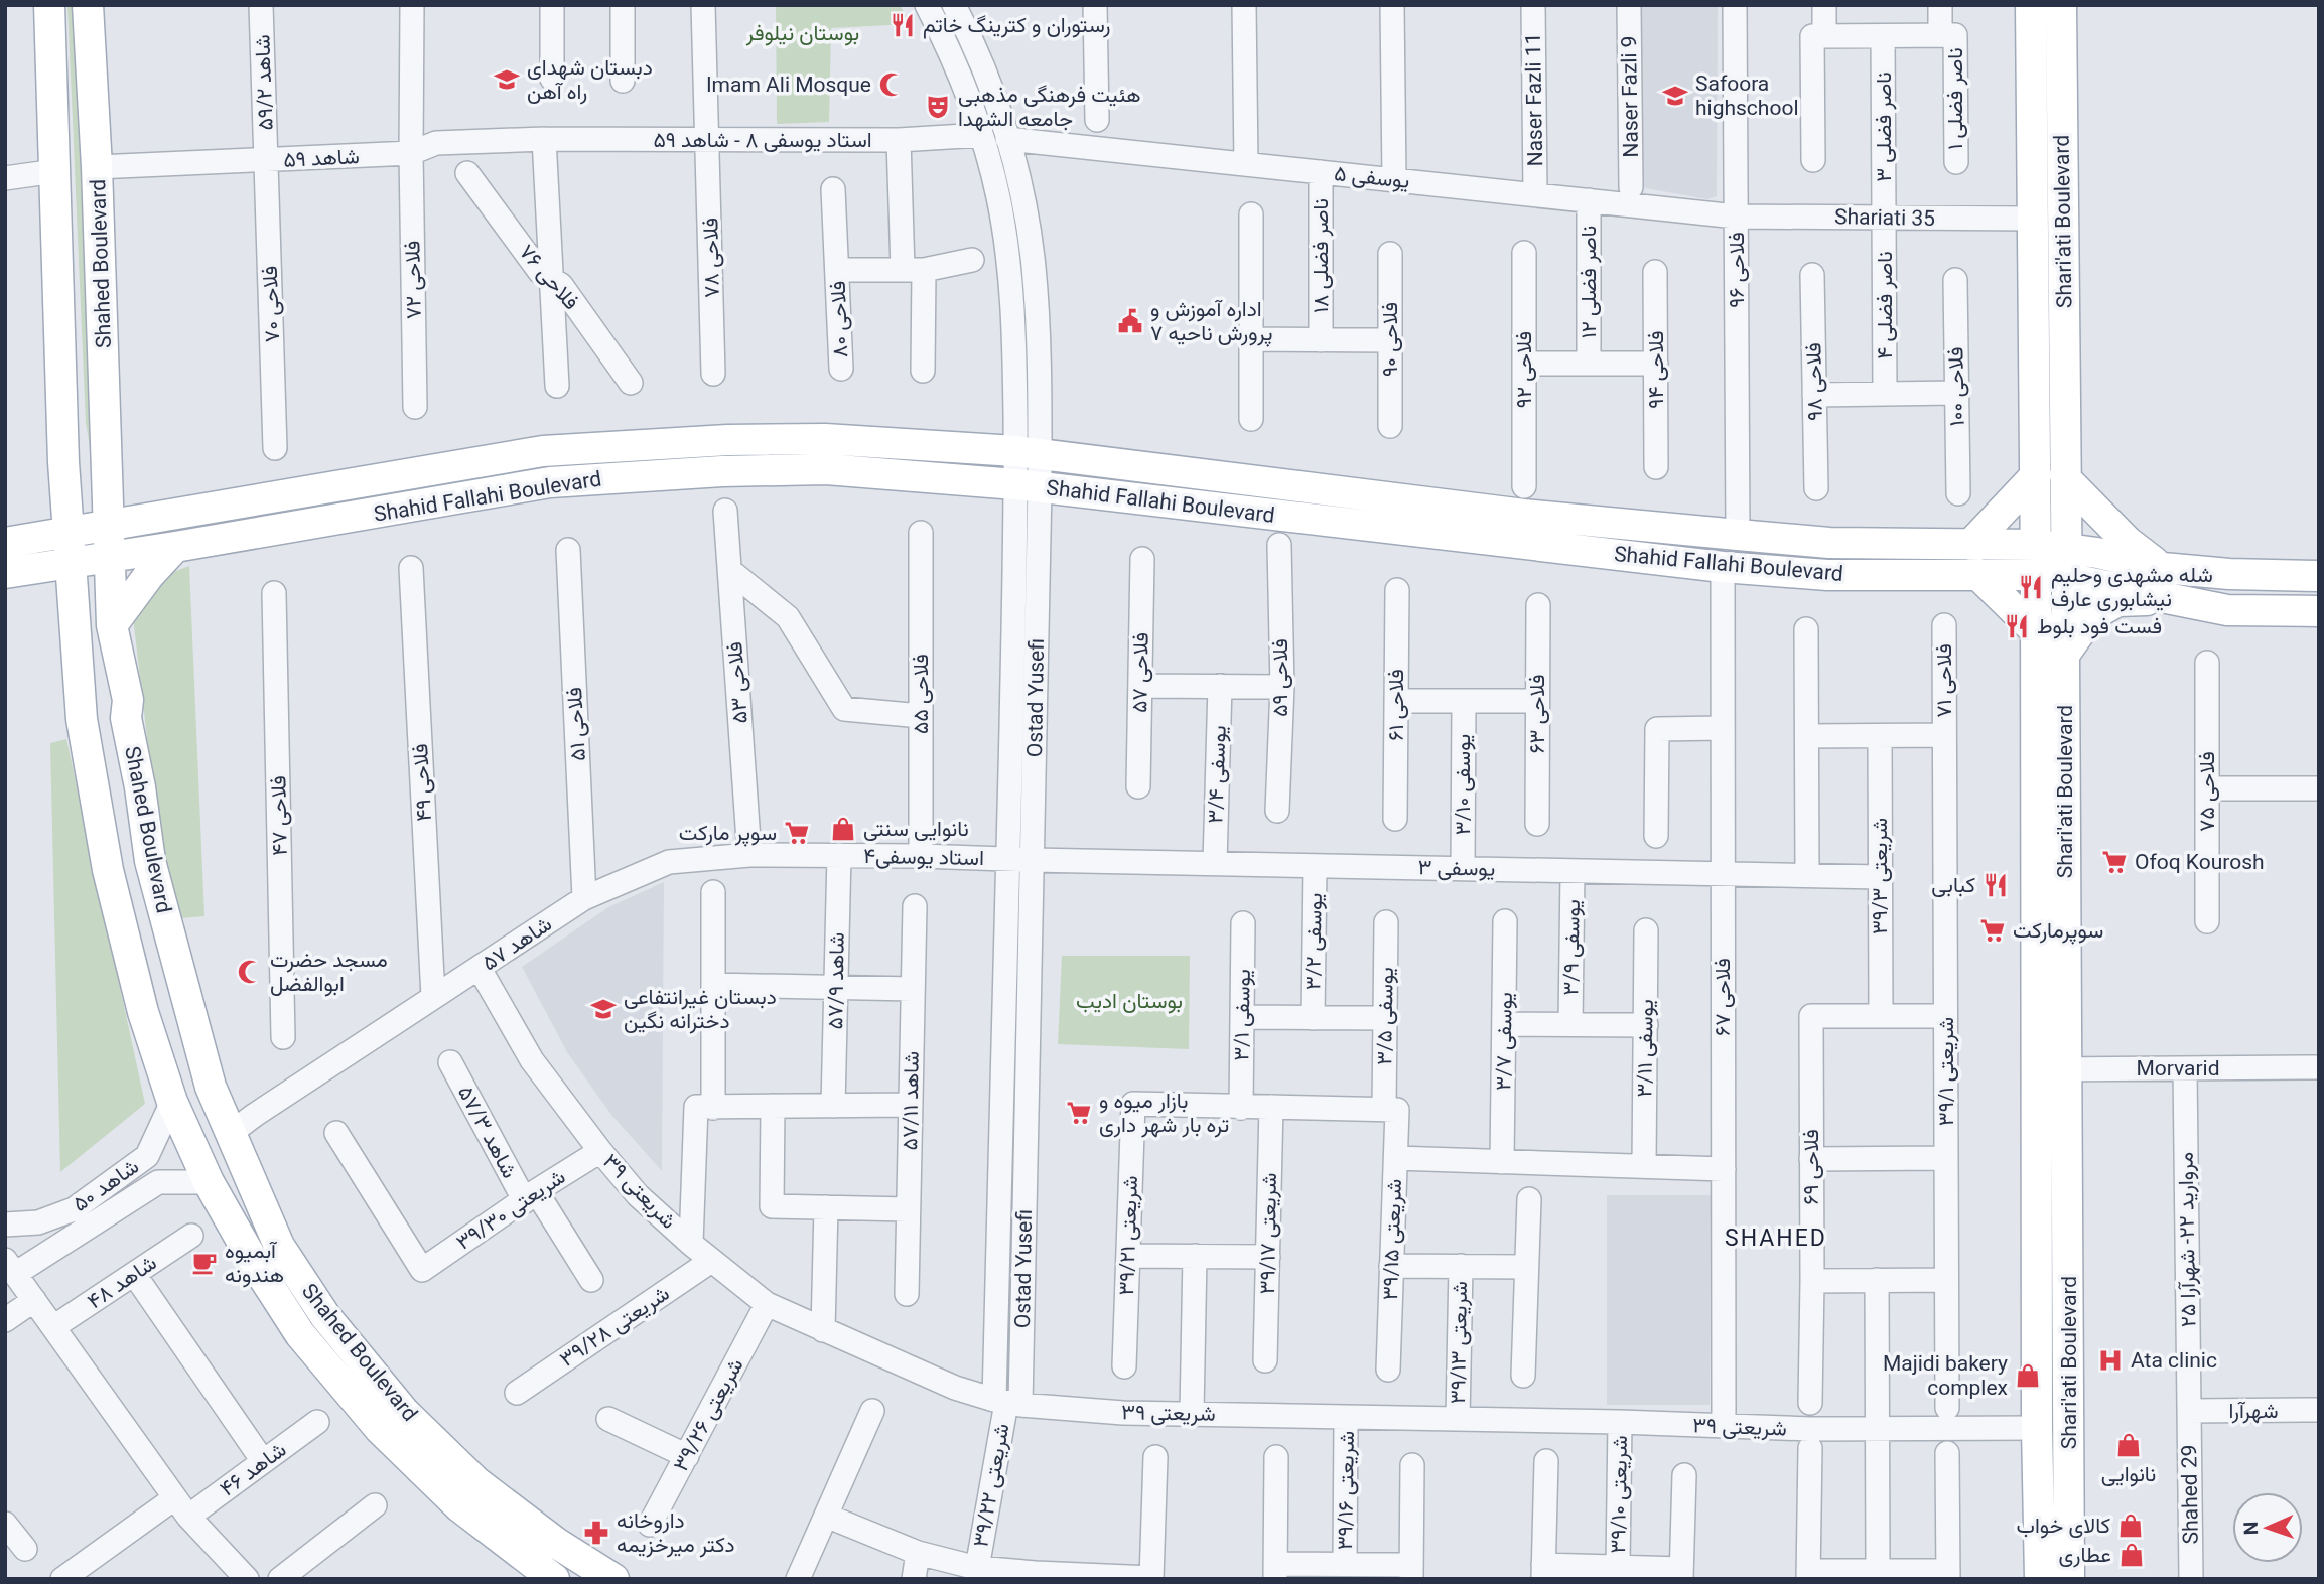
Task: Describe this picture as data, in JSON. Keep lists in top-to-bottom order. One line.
{"streets":{"main road":["Shari'ati Boulevard","Shahed Boulevard","Shahid Fallahi Boulevard"],"street":["شاهد ۵۹/۲","Naser Fazli 9","ناصر فضلی ۱","Naser Fazli 11","ناصر فضلی ۳","استاد یوسفی ۸ - شاهد ۵۹","شاهد ۵۹","یوسفی ۵","Shariati 35","ناصر فضلی ۱۸","فلاحی ۷۸","فلاحی ۹۶","فلاحی ۷۶","فلاحی ۷۲","ناصر فضلی ۱۲","فلاحی ۷۰","ناصر فضلی ۴","فلاحی ۸۰","فلاحی ۹۰","فلاحی ۹۲","فلاحی ۹۴","فلاحی ۹۸","فلاحی ۱۰۰","فلاحی ۵۷","فلاحی ۵۹","فلاحی ۷۱","فلاحی ۵۳","فلاحی ۵۵","Ostad Yusefi","فلاحی ۶۱","فلاحی ۶۳","فلاحی ۵۱","یوسفی ۳/۴","فلاحی ۴۹","یوسفی ۳/۱۰","فلاحی ۷۵","فلاحی ۴۷","استاد یوسفی۴","یوسفی ۳","شریعتی ۳۹/۳","یوسفی ۳/۲","شاهد ۵۷","یوسفی ۳/۹","شاهد ۵۷/۹","فلاحی ۶۷","یوسفی ۳/۱","یوسفی ۳/۵","یوسفی ۳/۷","یوسفی ۳/۱۱","Morvarid","شریعتی ۳۹/۱","شاهد ۵۷/۱۱","شاهد ۵۷/۳","فلاحی ۶۹","شاهد ۵۰","شریعتی ۳۹","شریعتی ۳۹/۳۰","شریعتی ۳۹/۱۷","شریعتی ۳۹/۲۱","شریعتی ۳۹/۱۵","مروارید ۲۲- شهرآرا ۲۵","شاهد ۴۸","شریعتی ۳۹/۲۸","شریعتی ۳۹/۱۳","شهرآرا","شریعتی ۳۹/۲۶","شاهد ۴۶","شریعتی ۳۹/۲۲","شریعتی ۳۹/۱۶","شریعتی ۳۹/۱۰","Shahed 29"]},"crossings":[["شاهد ۵۹/۲","شاهد ۵۹"],["شاهد ۵۹/۲","فلاحی ۷۰"],["Naser Fazli 11","یوسفی ۵"],["ناصر فضلی ۳","Shariati 35"],["ناصر فضلی ۳","ناصر فضلی ۴"],["استاد یوسفی ۸ - شاهد ۵۹","شاهد ۵۹"],["استاد یوسفی ۸ - شاهد ۵۹","فلاحی ۷۸"],["استاد یوسفی ۸ - شاهد ۵۹","Ostad Yusefi"],["شاهد ۵۹","Shahed Boulevard"],["شاهد ۵۹","فلاحی ۷۲"],["شاهد ۵۹","فلاحی ۷۰"],["یوسفی ۵","Shariati 35"],["یوسفی ۵","ناصر فضلی ۱۸"],["یوسفی ۵","فلاحی ۹۶"],["یوسفی ۵","ناصر فضلی ۱۲"],["یوسفی ۵","Ostad Yusefi"],["Shariati 35","Shari'ati Boulevard"],["Shariati 35","فلاحی ۹۶"],["Shariati 35","ناصر فضلی ۴"],["Shari'ati Boulevard","Shahid Fallahi Boulevard"],["Shari'ati Boulevard","Morvarid"],["Shari'ati Boulevard","شریعتی ۳۹"],["Shahed Boulevard","Shahid Fallahi Boulevard"],["Shahed Boulevard","شاهد ۵۷"],["Shahed Boulevard","شاهد ۵۰"],["فلاحی ۹۶","Shahid Fallahi Boulevard"],["Shahid Fallahi Boulevard","Ostad Yusefi"],["Shahid Fallahi Boulevard","فلاحی ۶۷"],["فلاحی ۷۱","شریعتی ۳۹/۱"],["فلاحی ۵۳","شاهد ۵۷"],["فلاحی ۵۵","استاد یوسفی۴"],["Ostad Yusefi","استاد یوسفی۴"],["Ostad Yusefi","یوسفی ۳"],["Ostad Yusefi","شریعتی ۳۹"],["Ostad Yusefi","شریعتی ۳۹/۲۲"],["فلاحی ۵۱","شاهد ۵۷"],["یوسفی ۳/۴","یوسفی ۳"],["فلاحی ۴۹","شاهد ۵۷"],["یوسفی ۳/۱۰","یوسفی ۳"],["استاد یوسفی۴","یوسفی ۳"],["استاد یوسفی۴","شاهد ۵۷"],["استاد یوسفی۴","شاهد ۵۷/۹"],["یوسفی ۳","شریعتی ۳۹/۳"],["یوسفی ۳","یوسفی ۳/۲"],["یوسفی ۳","یوسفی ۳/۹"],["یوسفی ۳","فلاحی ۶۷"],["شریعتی ۳۹/۳","فلاحی ۶۹"],["شاهد ۵۷","شاهد ۵۷/۹"],["شاهد ۵۷","شریعتی ۳۹"],["فلاحی ۶۷","شریعتی ۳۹"],["یوسفی ۳/۱","شریعتی ۳۹/۲۱"],["یوسفی ۳/۵","شریعتی ۳۹/۱۵"],["Morvarid","مروارید ۲۲- شهرآرا ۲۵"],["شاهد ۵۷/۳","شریعتی ۳۹/۳۰"],["شریعتی ۳۹","شریعتی ۳۹/۳۰"],["شریعتی ۳۹","شریعتی ۳۹/۲۸"],["شریعتی ۳۹","شریعتی ۳۹/۱۳"],["شریعتی ۳۹","شریعتی ۳۹/۲۶"],["شریعتی ۳۹","شریعتی ۳۹/۲۲"],["شریعتی ۳۹","شریعتی ۳۹/۱۶"],["شریعتی ۳۹","شریعتی ۳۹/۱۰"],["مروارید ۲۲- شهرآرا ۲۵","شهرآرا"],["مروارید ۲۲- شهرآرا ۲۵","Shahed 29"],["شهرآرا","Shahed 29"]],"districts":["SHAHED"],"parks":["بوستان نیلوفر","بوستان ادیب"],"places":{"restaurant":["رستوران و کترینگ خاتم","شله مشهدی وحلیم نیشابوری عارف","فست فود بلوط","کبابی"],"school or university":["دبستان شهدای راه آهن","Safoora highschool","دبستان غیرانتفاعی دخترانه نگین"],"mosque":["Imam Ali Mosque","مسجد حضرت ابوالفضل"],"theatre":["هئیت فرهنگی مذهبی جامعه الشهدا"],"public building":["اداره آموزش و پرورش ناحیه ۷"],"shop":["نانوایی سنتی","Majidi bakery complex","نانوایی","کالای خواب","عطاری"],"supermarket":["سوپر مارکت","Ofoq Kourosh","سوپرمارکت","بازار میوه و تره بار شهر داری"],"cafe":["آبمیوه هندونه"],"hospital":["Ata clinic"],"pharmacy":["داروخانه دکتر میرخزیمه"]},"north":"left"}
